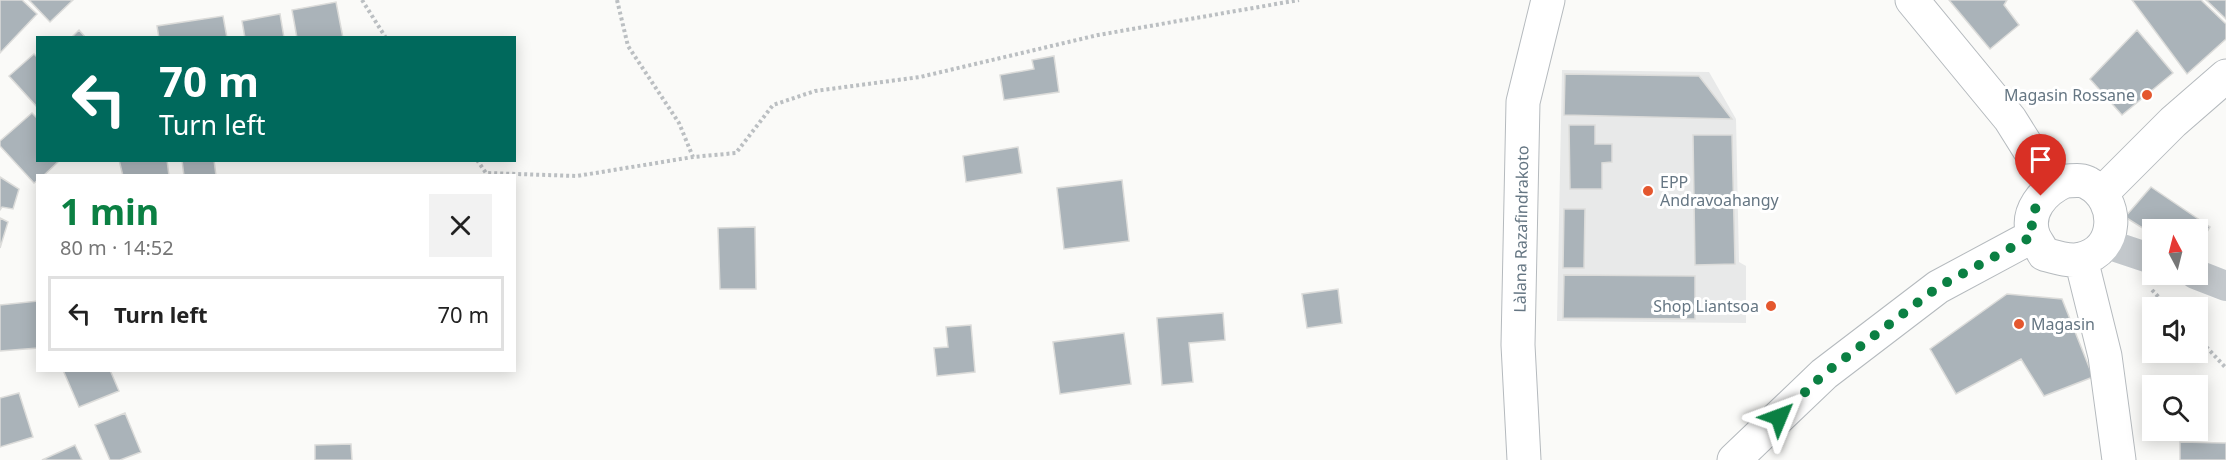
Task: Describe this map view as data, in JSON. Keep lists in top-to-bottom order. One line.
{"streets":{"main road":["Làlana Razafindrakoto"]},"places":["Magasin Rossane","EPP Andravoahangy","Shop Liantsoa","Magasin"],"north":"top","page":{"turn":["70 m","Turn left"],"heading":["1 min","80 m · 14:52"],"list":[{"name":"Turn left","value":"70 m"}]}}
